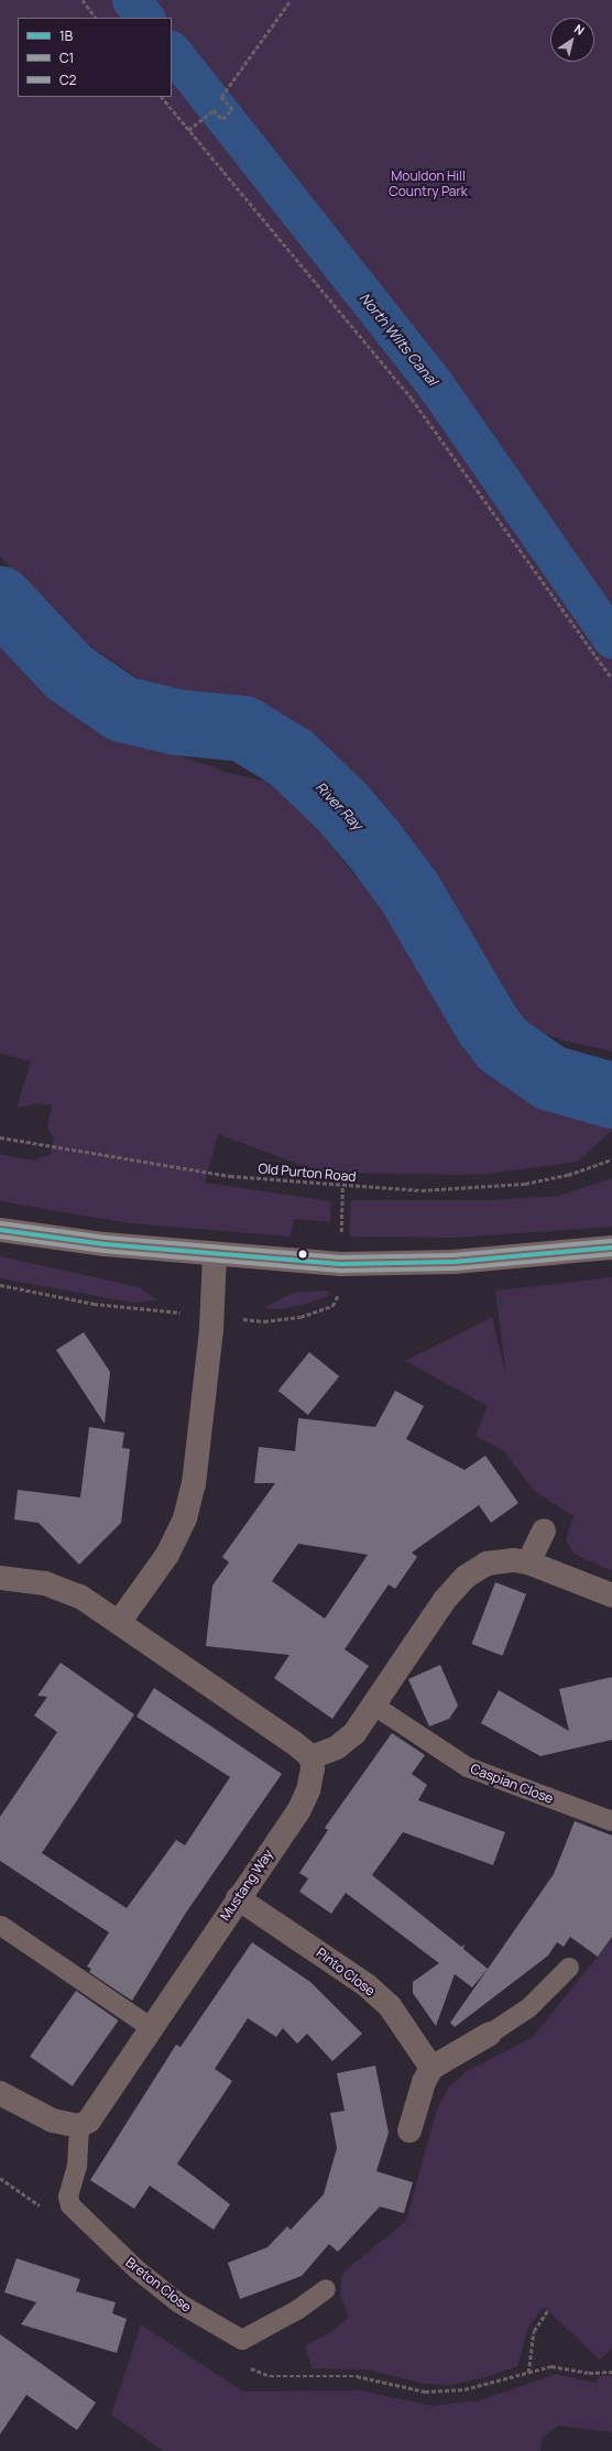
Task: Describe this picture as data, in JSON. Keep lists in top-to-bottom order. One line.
{"streets":{"street":["Mustang Way","Pinto Close"],"lane":["Caspian Close","Breton Close"],"path":["Old Purton Road"]},"crossings":[["Mustang Way","Pinto Close"],["Mustang Way","Breton Close"]],"water":["North Wilts Canal","River Ray"],"parks":["Mouldon Hill Country Park"],"lines":["transit line C2","transit line 1B","transit line C1"],"legend":["1B","C1","C2"],"north":"top right"}
